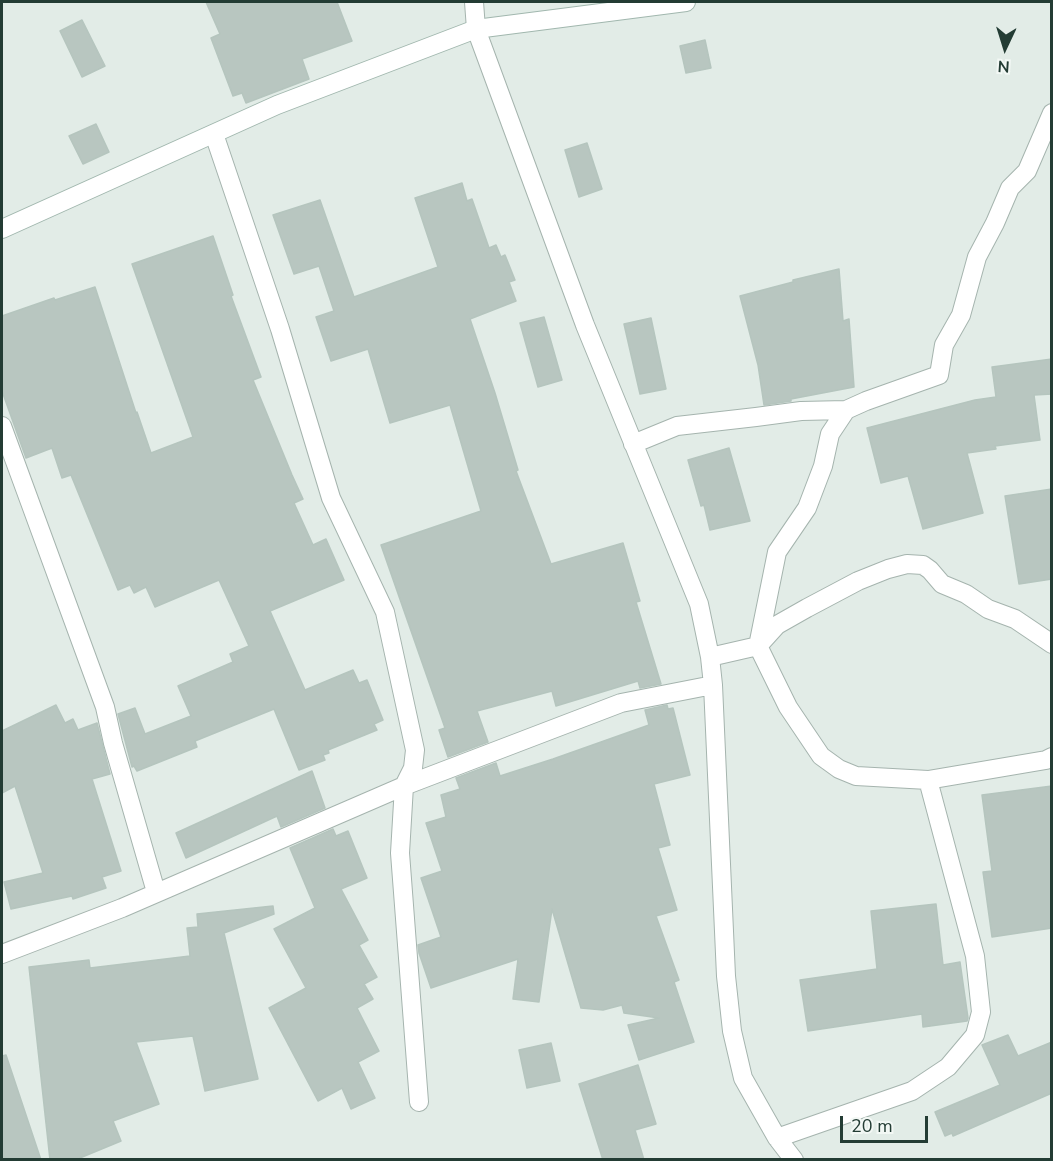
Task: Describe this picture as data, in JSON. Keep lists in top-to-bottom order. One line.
{"scale_bar":"20 m","north":"bottom"}
